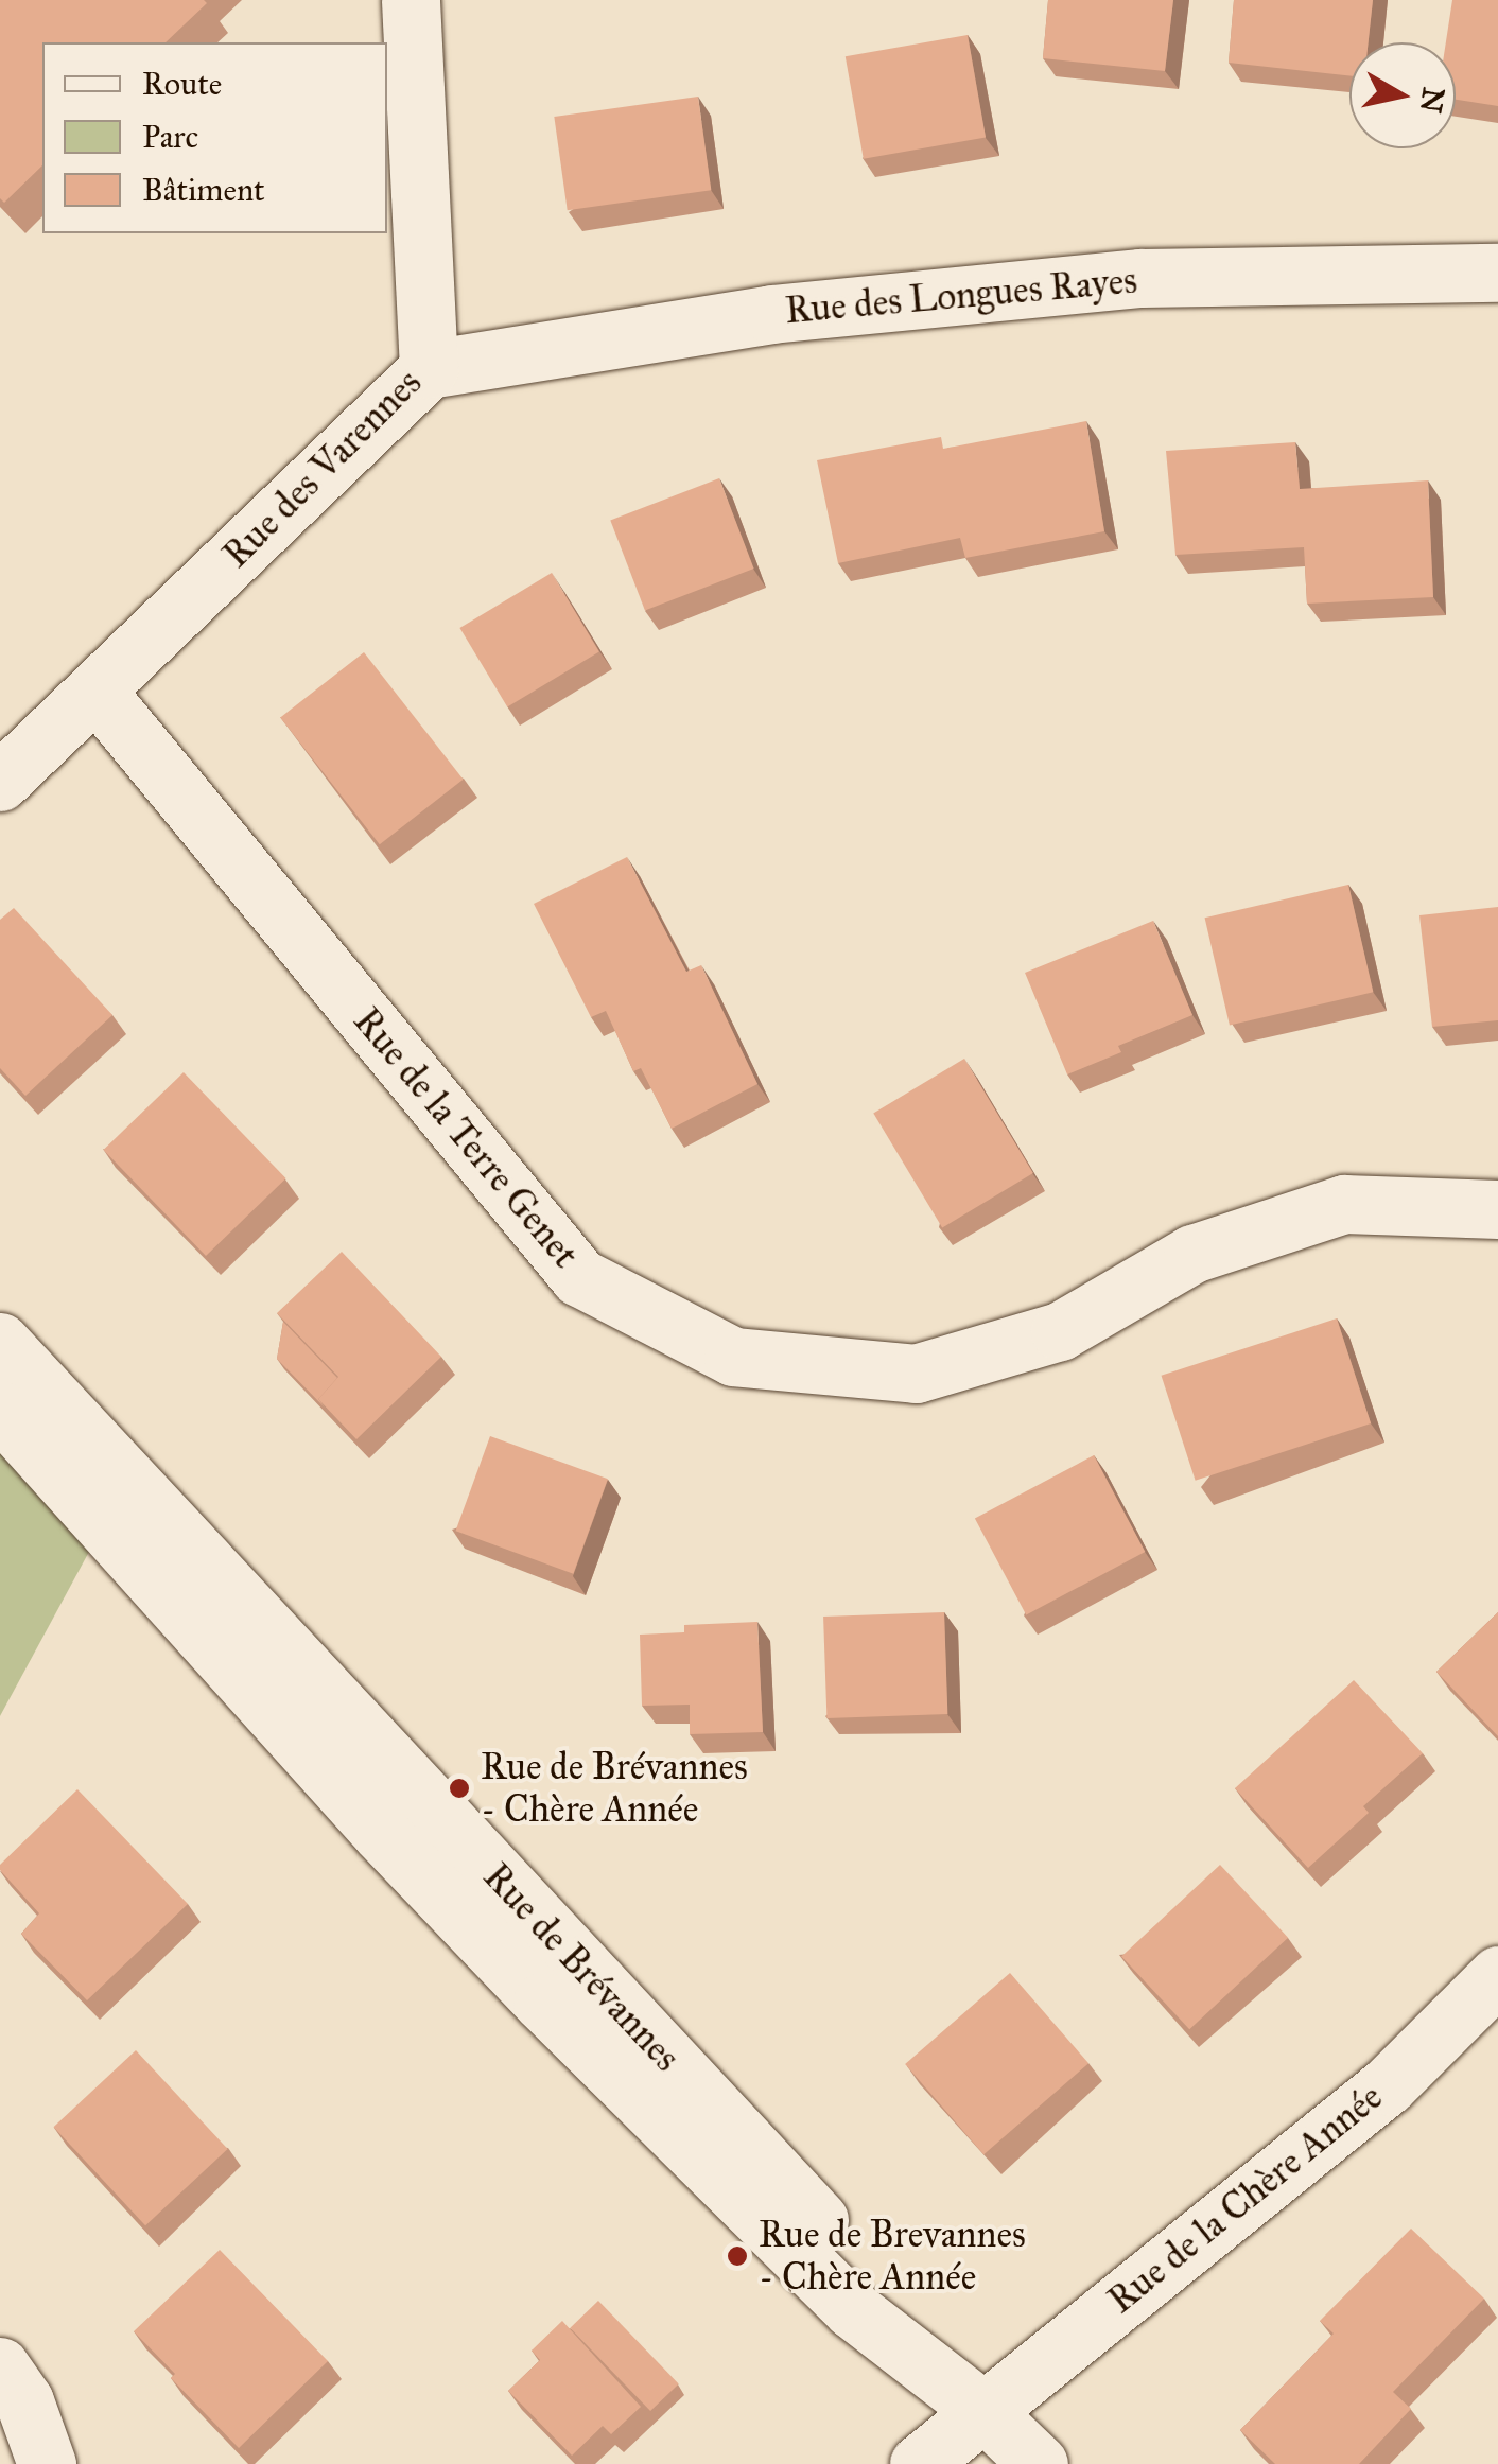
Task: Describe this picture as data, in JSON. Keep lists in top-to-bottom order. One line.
{"streets":{"street":["Rue des Longues Rayes","Rue des Varennes","Rue de la Terre Genet","Rue de Brévannes","Rue de la Chère Année"]},"crossings":[["Rue des Longues Rayes","Rue des Varennes"],["Rue des Varennes","Rue de la Terre Genet"],["Rue de Brévannes","Rue de la Chère Année"]],"places":["Rue de Brévannes - Chère Année","Rue de Brevannes - Chère Année"],"legend":["Route","Parc","Bâtiment"],"north":"right"}
